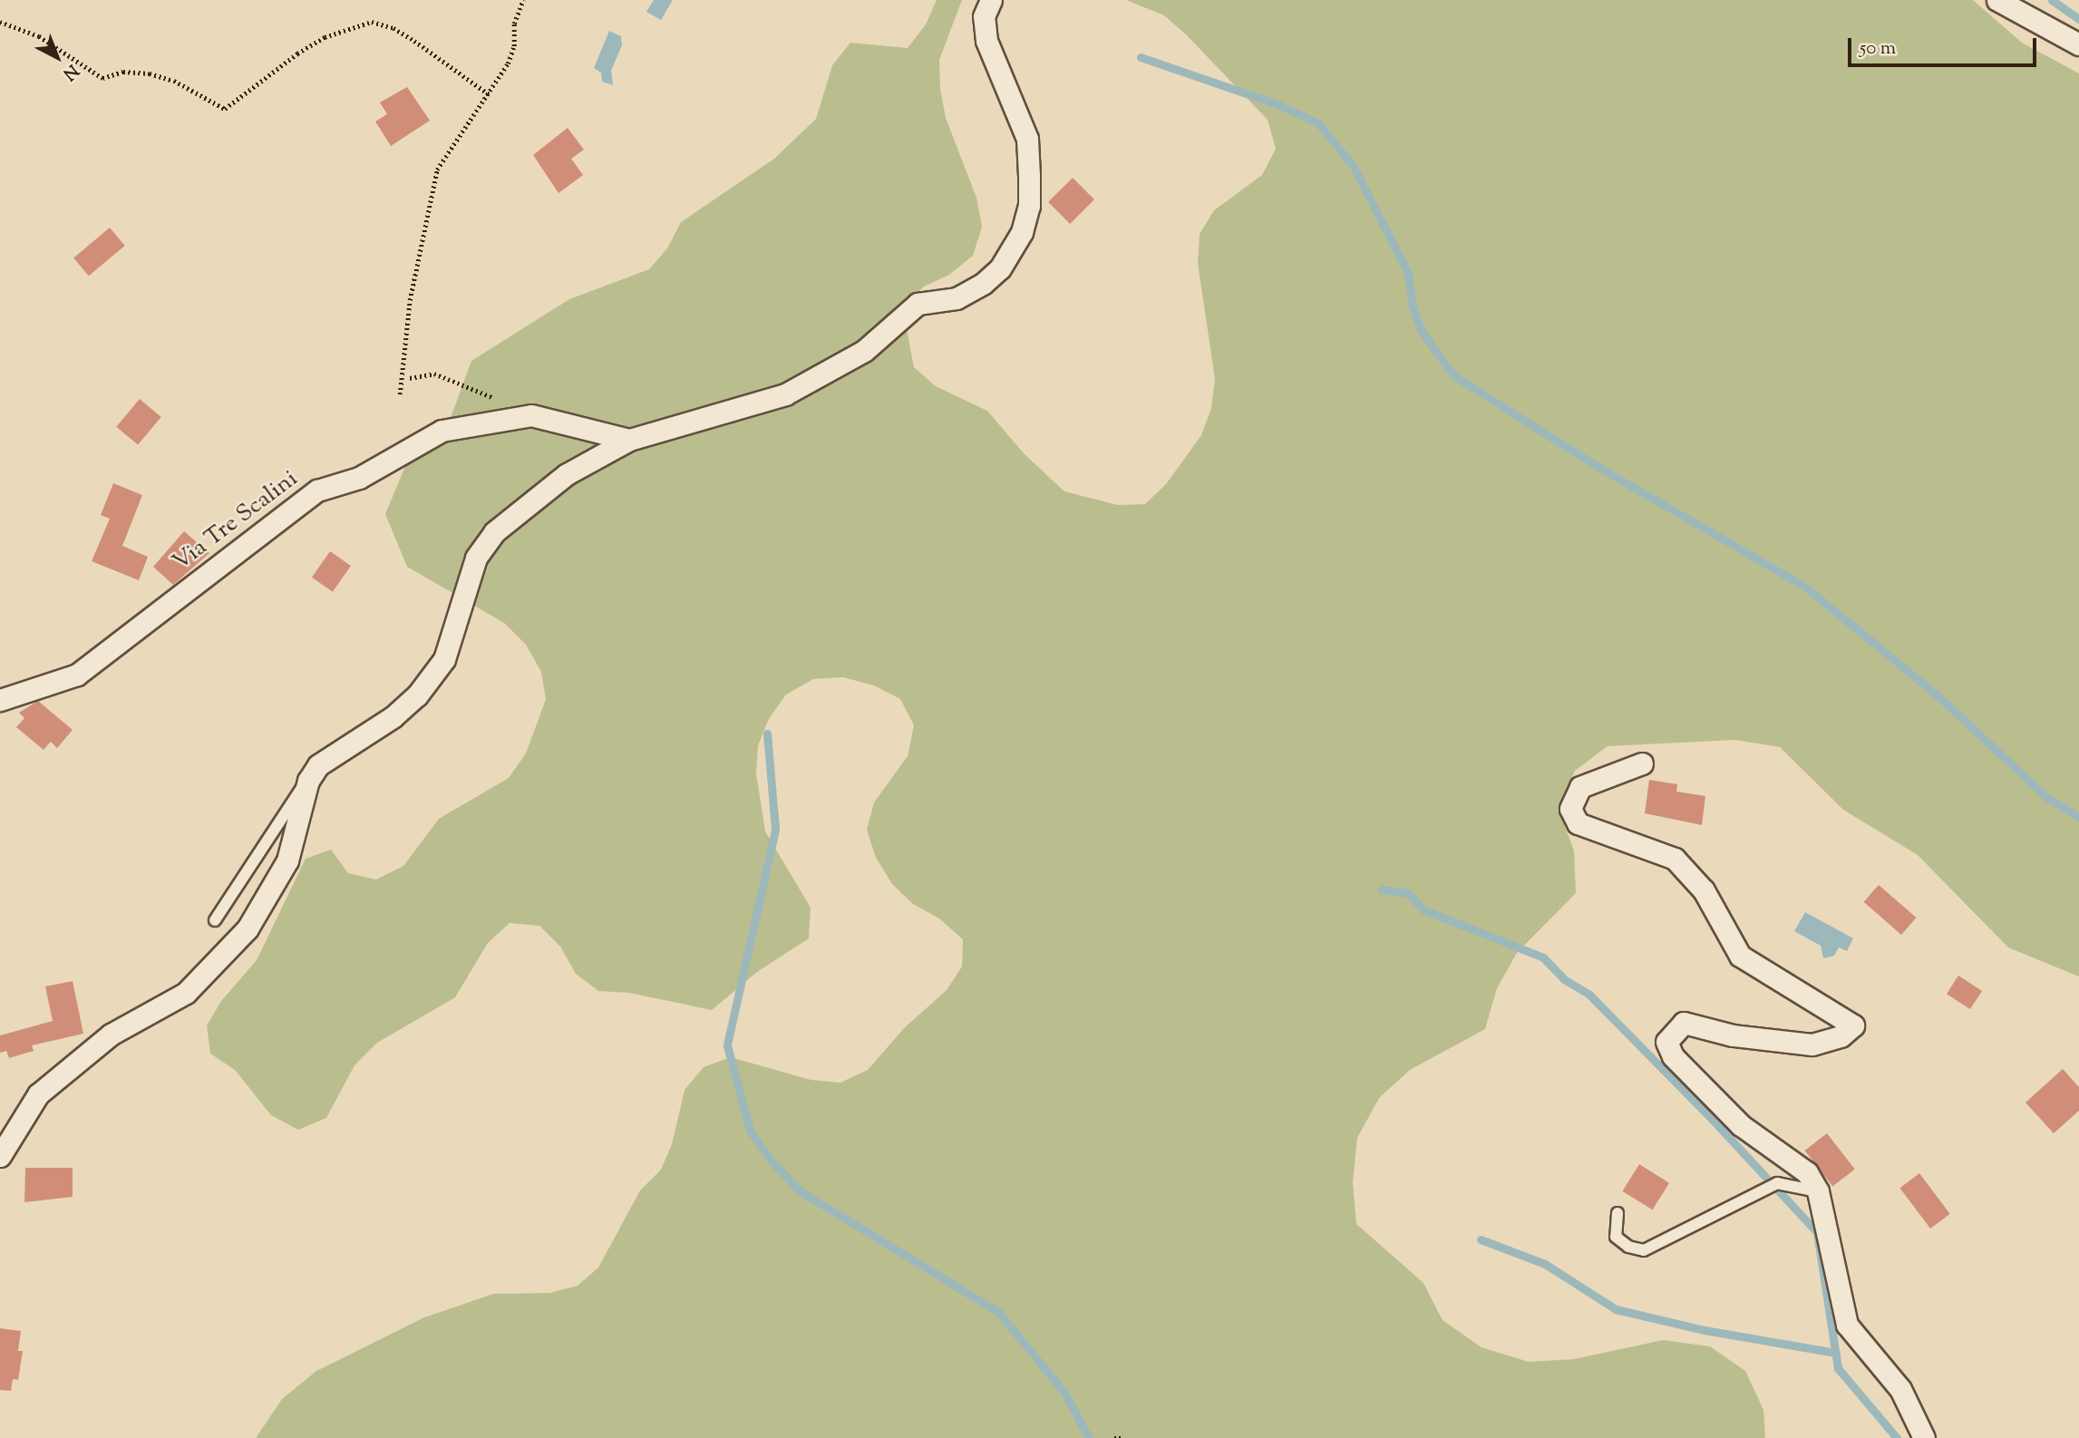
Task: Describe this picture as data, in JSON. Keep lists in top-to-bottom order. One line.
{"streets":{"street":["Via Tre Scalini"]},"scale_bar":"50 m","north":"bottom right"}
